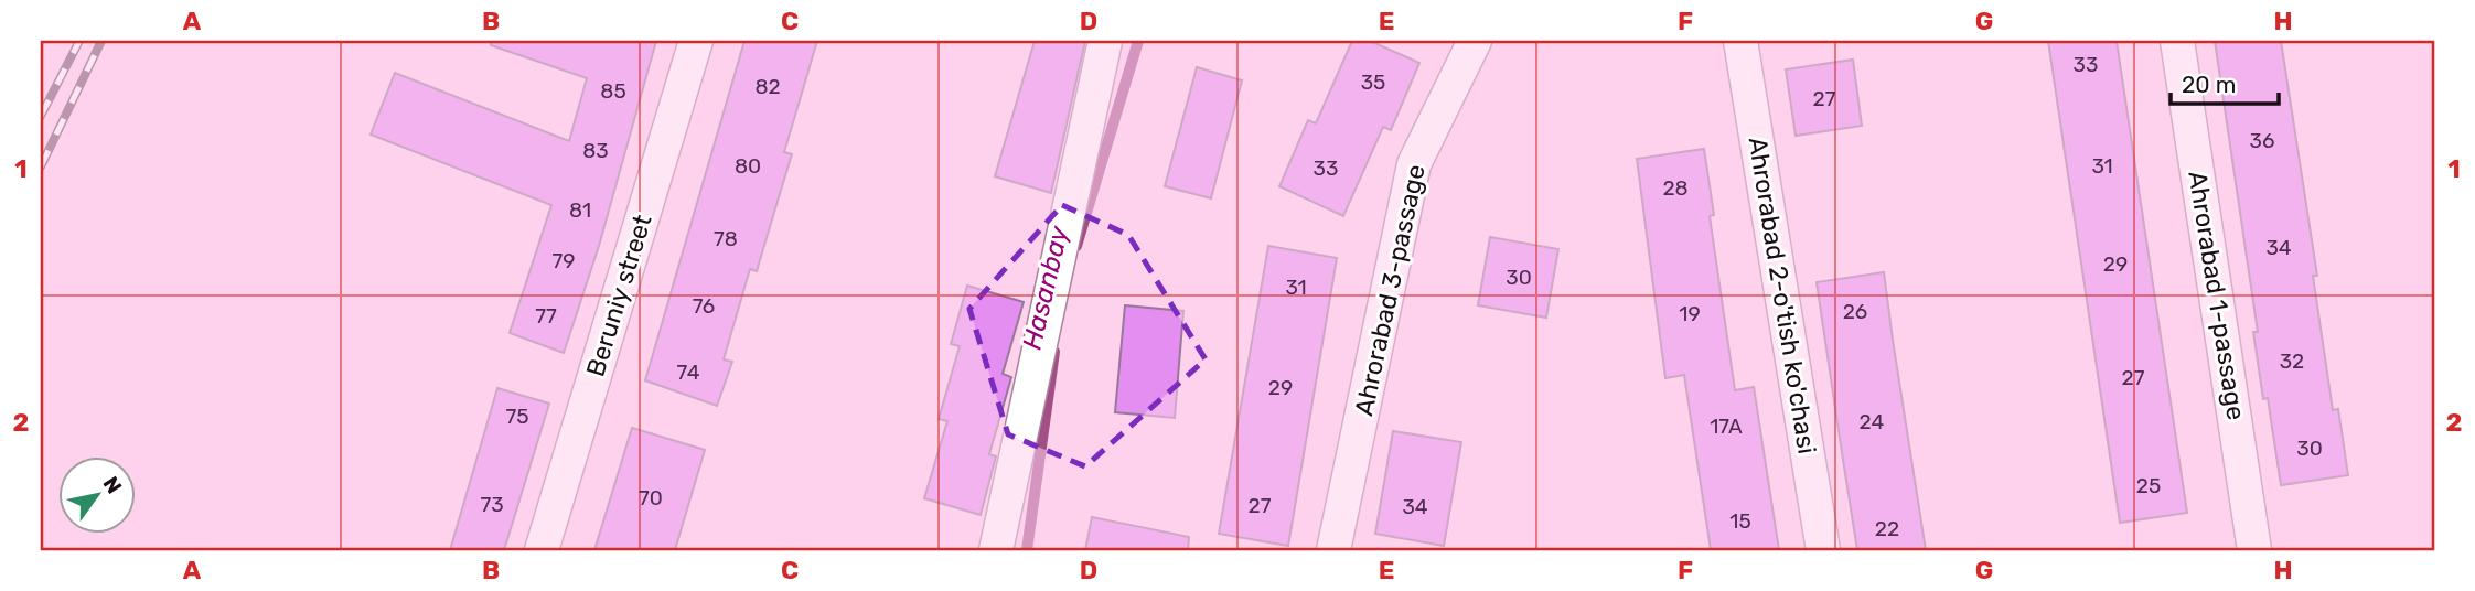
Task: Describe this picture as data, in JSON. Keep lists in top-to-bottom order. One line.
{"streets":{"street":["Ahrorabad 3-passage","Beruniy street","Ahrorabad 2-o'tish ko'chasi","Ahrorabad 1-passage"]},"water":["Hasanbay"],"house_numbers":["33","35","82","85","27","36","83","80","31","33","28","81","78","34","79","29","30","31","76","26","19","77","32","74","27","29","75","24","17A","30","25","70","73","27","34","15","22"],"scale_bar":"20 m","north":"top right","grid":{"columns":["A","B","C","D","E","F","G","H"],"rows":["1","2"]}}
